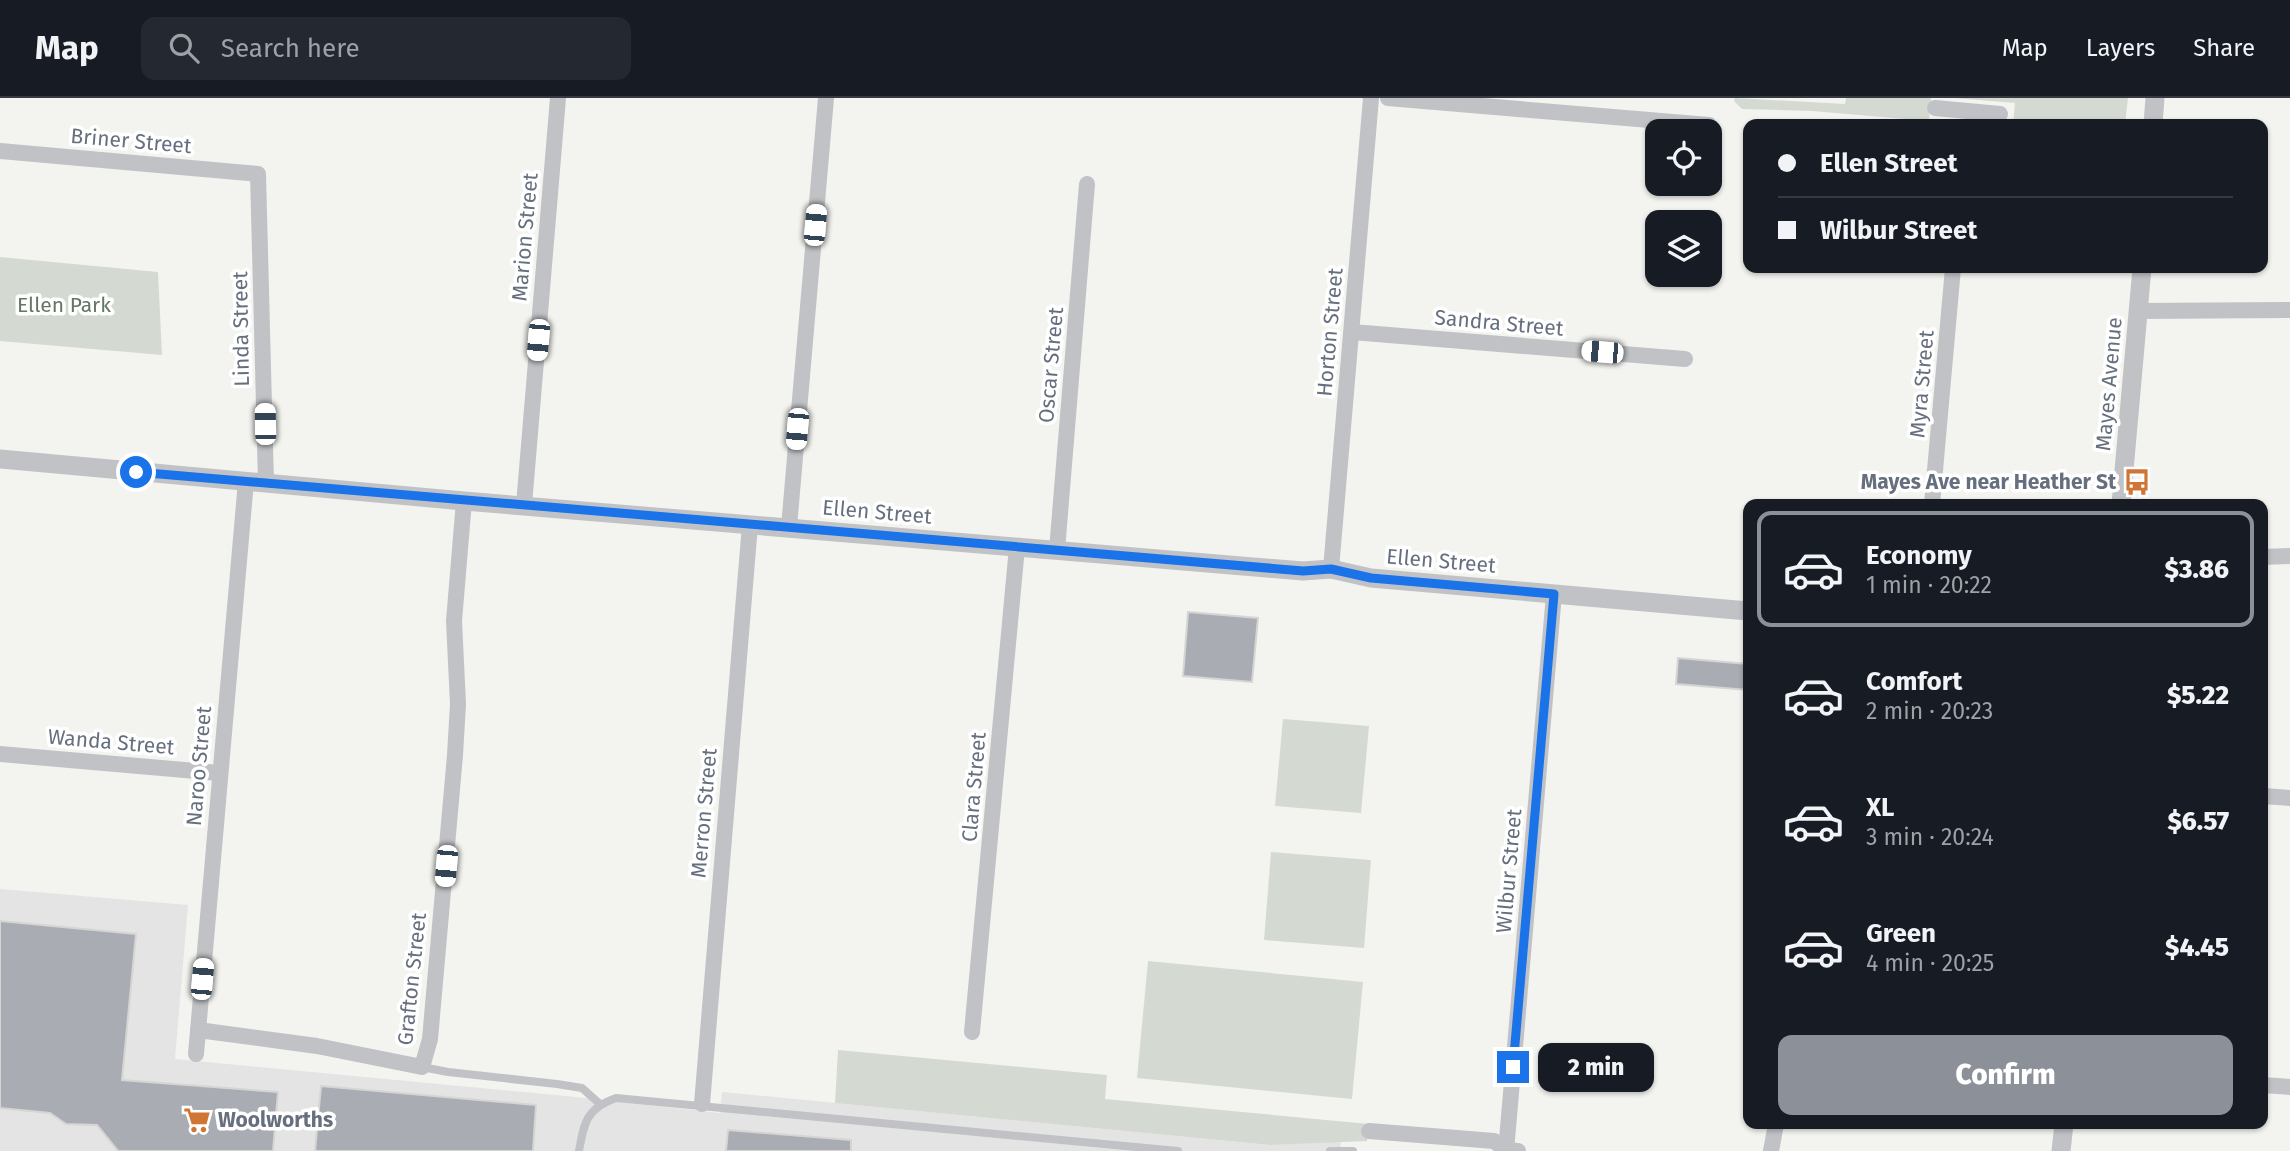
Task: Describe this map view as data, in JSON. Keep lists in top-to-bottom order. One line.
{"streets":{"street":["Briner Street","Marion Street","Sandra Street","Linda Street","Horton Street","Oscar Street","Myra Street","Mayes Avenue","Ellen Street","Wanda Street","Naroo Street","Clara Street","Merron Street","Wilbur Street","Grafton Street"]},"crossings":[["Briner Street","Linda Street"],["Marion Street","Ellen Street"],["Sandra Street","Horton Street"],["Linda Street","Ellen Street"],["Horton Street","Ellen Street"],["Oscar Street","Ellen Street"],["Ellen Street","Naroo Street"],["Ellen Street","Clara Street"],["Ellen Street","Merron Street"],["Ellen Street","Wilbur Street"],["Ellen Street","Grafton Street"],["Wanda Street","Naroo Street"],["Naroo Street","Grafton Street"]],"parks":["Ellen Park"],"places":{"bus stop":["Mayes Ave near Heather St"],"supermarket":["Woolworths"]},"page":{"header":"Map","search":"Search here","nav":["Map","Layers","Share"],"banner":["Ellen Street","Wilbur Street"],"list":[{"name":"Economy","note":"1 min · 20:22","value":"$3.86"},{"name":"Comfort","note":"2 min · 20:23","value":"$5.22"},{"name":"XL","note":"3 min · 20:24","value":"$6.57"},{"name":"Green","note":"4 min · 20:25","value":"$4.45"}],"buttons":"Confirm","bubble":"2 min"}}
